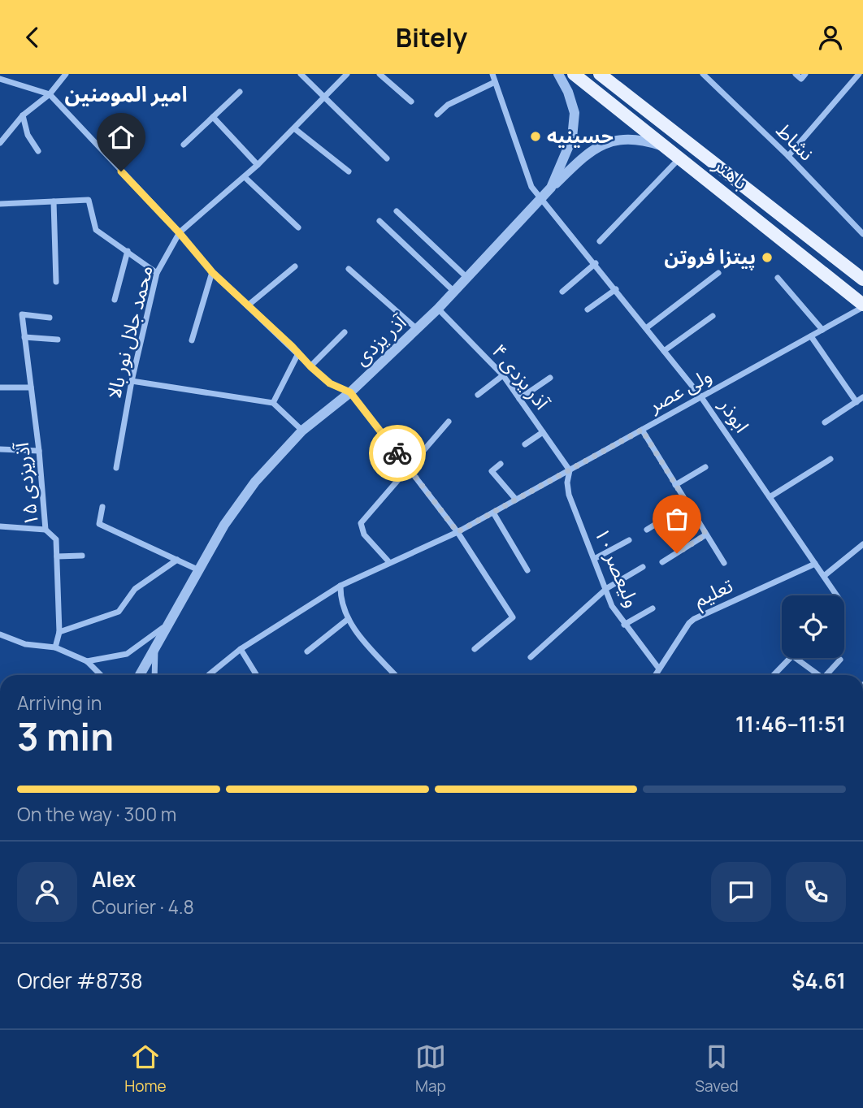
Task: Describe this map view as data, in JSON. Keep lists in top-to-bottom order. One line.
{"streets":{"main road":["باهنر"],"street":["نشاط","محمد جلال نور بالا","آذر یزدی","۴ آذر یزدی","ولی عصر","ابوذر","۱۵ آذریزدی","۱۰ ولیعصر","تعلیم"]},"crossings":[["باهنر","ولی عصر"],["آذر یزدی","۴ آذر یزدی"],["آذر یزدی","ابوذر"],["۴ آذر یزدی","ولی عصر"],["۴ آذر یزدی","۱۰ ولیعصر"],["ولی عصر","ابوذر"],["ولی عصر","۱۰ ولیعصر"],["ابوذر","تعلیم"],["۱۰ ولیعصر","تعلیم"]],"districts":["امیر المومنین"],"places":["حسینیه","پیتزا فروتن"],"page":{"header":"Bitely","heading":["3 min","Arriving in","11:46–11:51"],"panel":["Alex","Courier · 4.8","Order #8738","$4.61"],"bar":"On the way · 300 m","tabs":["Home","Map","Saved"]}}
